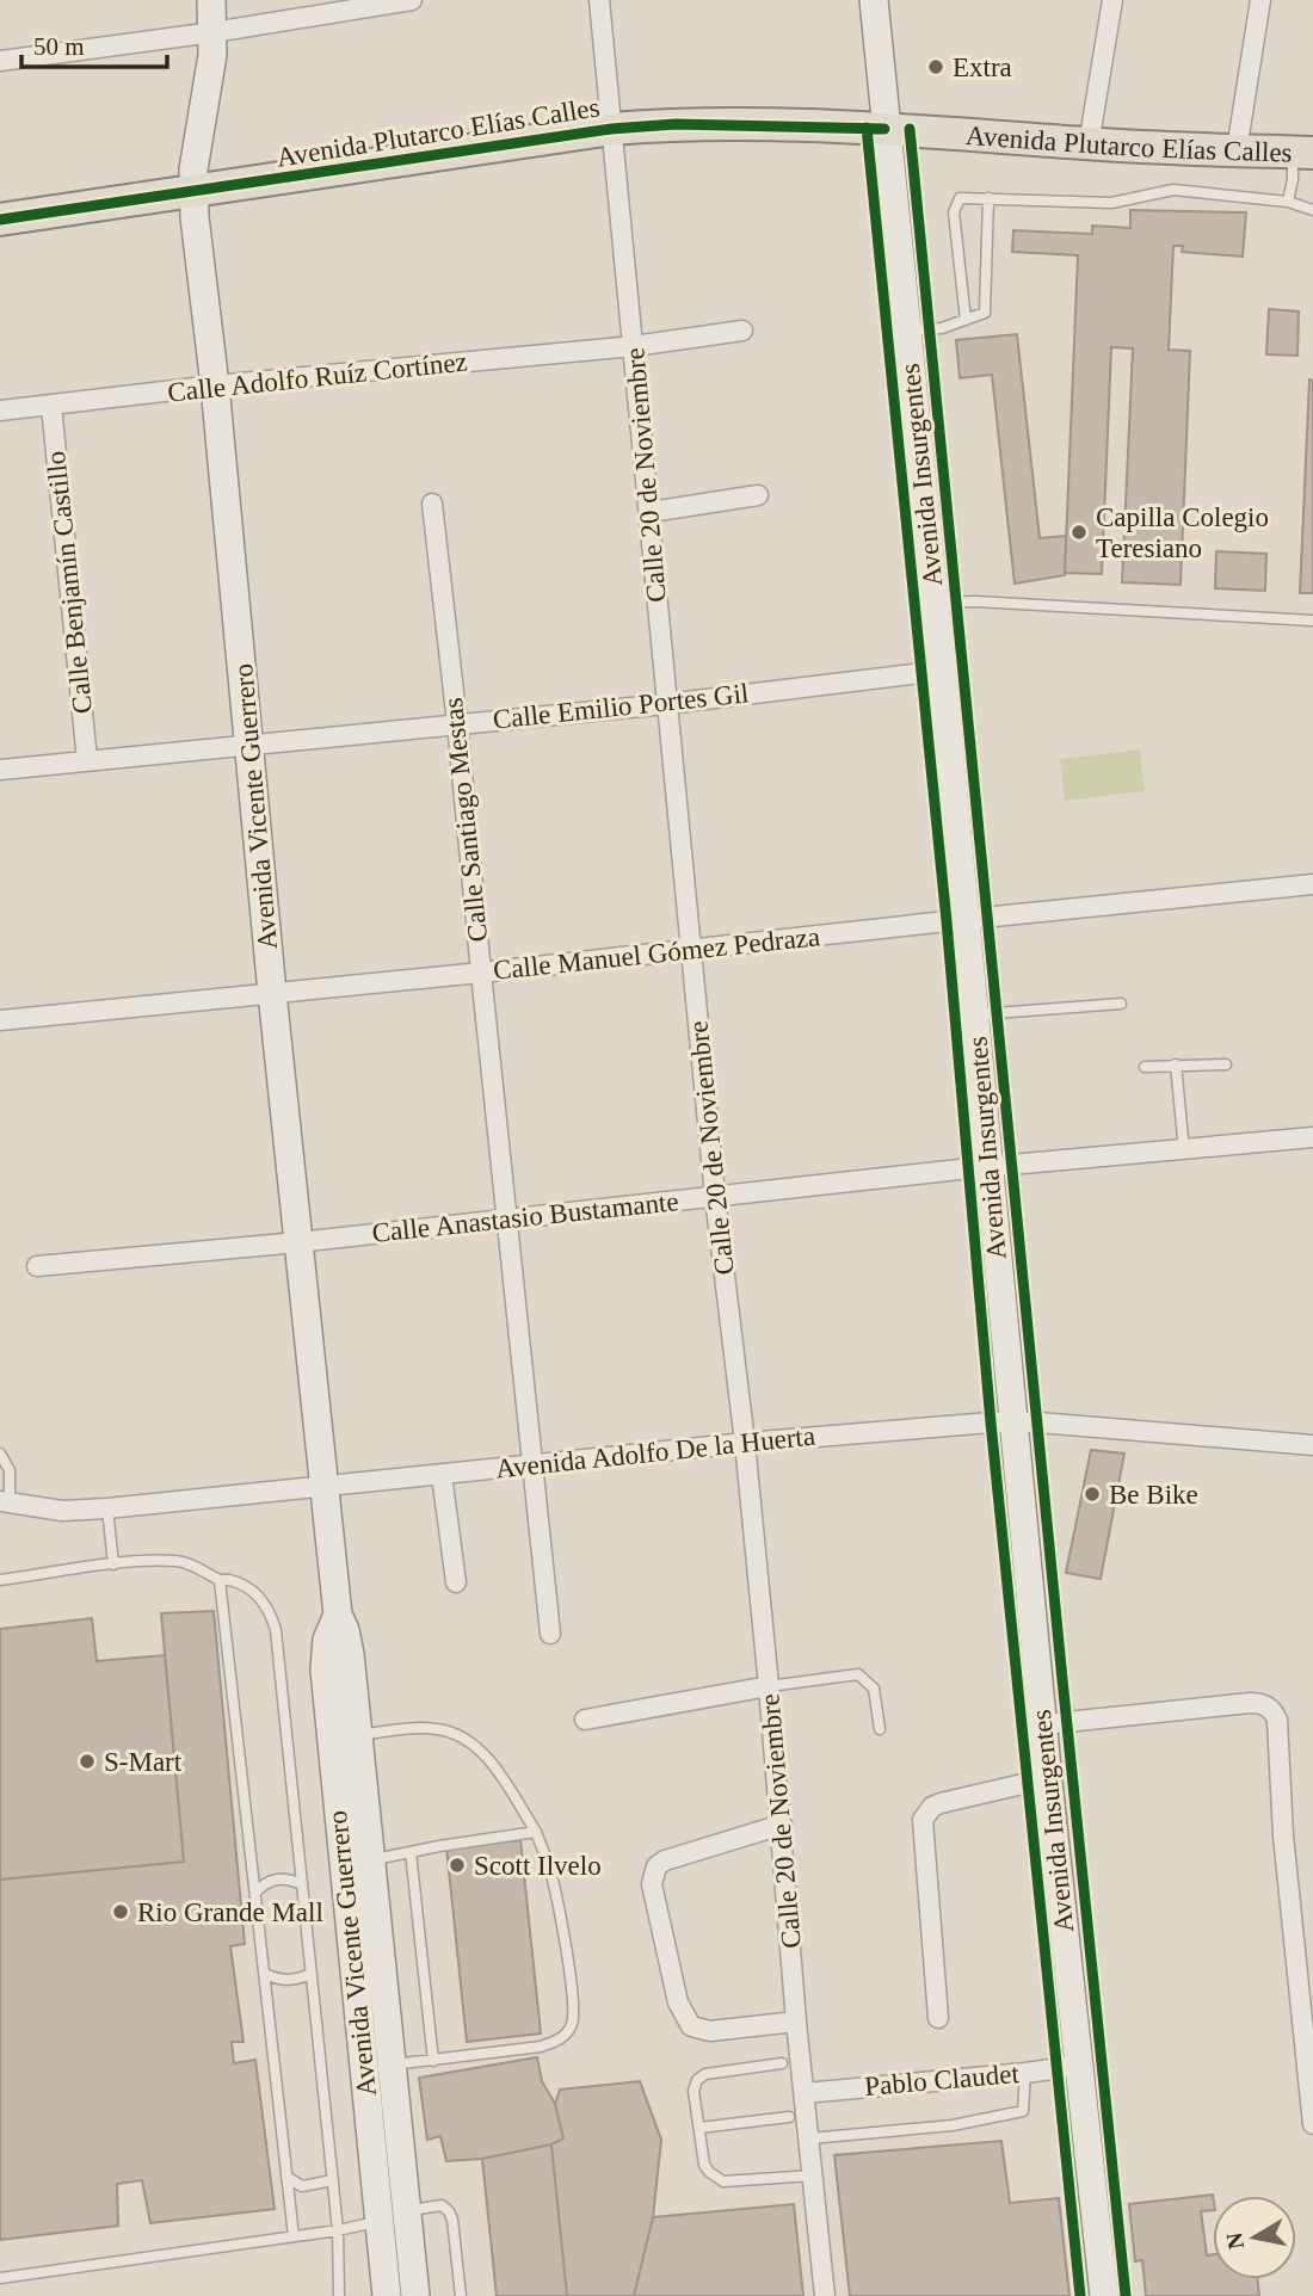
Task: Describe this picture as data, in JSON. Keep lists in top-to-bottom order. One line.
{"streets":{"main road":["Avenida Plutarco Elías Calles"],"street":["Calle Adolfo Ruíz Cortínez","Calle 20 de Noviembre","Avenida Insurgentes","Calle Benjamín Castillo","Calle Emilio Portes Gil","Avenida Vicente Guerrero","Calle Santiago Mestas","Calle Manuel Gómez Pedraza","Calle Anastasio Bustamante","Avenida Adolfo De la Huerta","Pablo Claudet"]},"crossings":[["Avenida Plutarco Elías Calles","Calle 20 de Noviembre"],["Avenida Plutarco Elías Calles","Avenida Insurgentes"],["Avenida Plutarco Elías Calles","Avenida Vicente Guerrero"],["Calle Adolfo Ruíz Cortínez","Calle 20 de Noviembre"],["Calle Adolfo Ruíz Cortínez","Calle Benjamín Castillo"],["Calle Adolfo Ruíz Cortínez","Avenida Vicente Guerrero"],["Calle 20 de Noviembre","Calle Emilio Portes Gil"],["Calle 20 de Noviembre","Calle Manuel Gómez Pedraza"],["Calle 20 de Noviembre","Calle Anastasio Bustamante"],["Calle 20 de Noviembre","Avenida Adolfo De la Huerta"],["Calle 20 de Noviembre","Pablo Claudet"],["Avenida Insurgentes","Calle Emilio Portes Gil"],["Avenida Insurgentes","Calle Manuel Gómez Pedraza"],["Avenida Insurgentes","Calle Anastasio Bustamante"],["Avenida Insurgentes","Avenida Adolfo De la Huerta"],["Avenida Insurgentes","Pablo Claudet"],["Calle Benjamín Castillo","Calle Emilio Portes Gil"],["Calle Emilio Portes Gil","Avenida Vicente Guerrero"],["Calle Emilio Portes Gil","Calle Santiago Mestas"],["Avenida Vicente Guerrero","Calle Manuel Gómez Pedraza"],["Avenida Vicente Guerrero","Calle Anastasio Bustamante"],["Avenida Vicente Guerrero","Avenida Adolfo De la Huerta"],["Calle Santiago Mestas","Calle Manuel Gómez Pedraza"],["Calle Santiago Mestas","Calle Anastasio Bustamante"],["Calle Santiago Mestas","Avenida Adolfo De la Huerta"]],"places":["Extra","Capilla Colegio Teresiano","Be Bike","S-Mart","Scott Ilvelo","Rio Grande Mall"],"scale_bar":"50 m","north":"left"}
